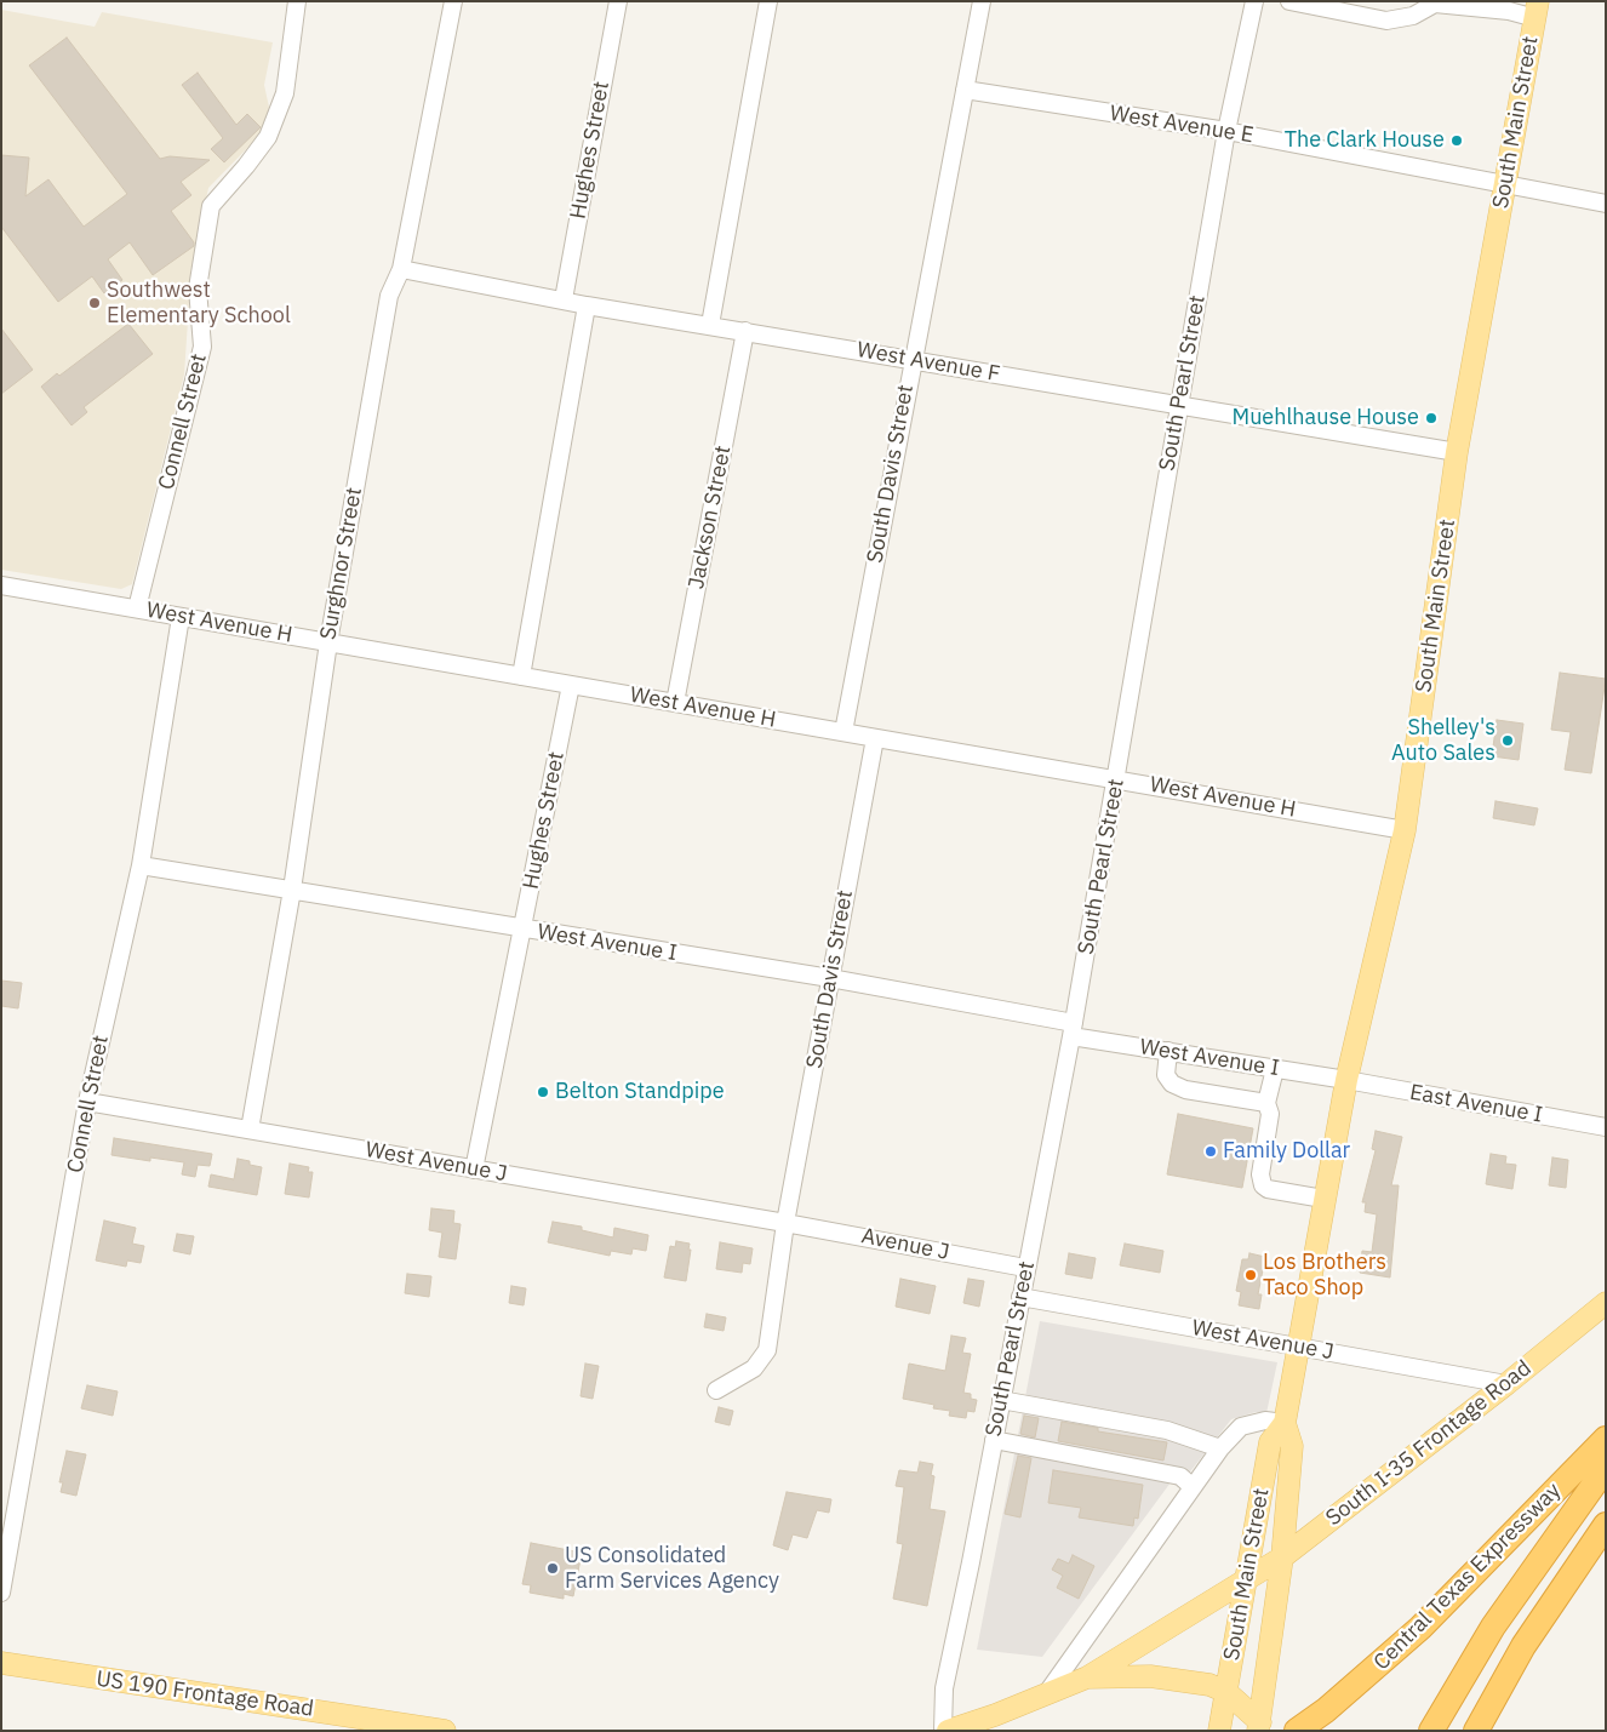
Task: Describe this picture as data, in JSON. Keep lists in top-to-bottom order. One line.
{"streets":{"highway":["Central Texas Expressway"],"main road":["South Main Street","South I-35 Frontage Road","US 190 Frontage Road"],"street":["West Avenue E","Hughes Street","West Avenue F","South Pearl Street","Connell Street","South Davis Street","Jackson Street","Surghnor Street","West Avenue H","West Avenue I","East Avenue I","West Avenue J","Avenue J"]},"crossings":[["South Main Street","West Avenue E"],["South Main Street","West Avenue F"],["South Main Street","West Avenue H"],["South Main Street","West Avenue I"],["South Main Street","East Avenue I"],["South Main Street","West Avenue J"],["South Main Street","South I-35 Frontage Road"],["West Avenue E","South Pearl Street"],["West Avenue E","South Davis Street"],["Hughes Street","West Avenue F"],["Hughes Street","West Avenue H"],["Hughes Street","West Avenue I"],["Hughes Street","West Avenue J"],["West Avenue F","South Pearl Street"],["West Avenue F","South Davis Street"],["West Avenue F","Jackson Street"],["West Avenue F","Surghnor Street"],["South Pearl Street","West Avenue H"],["South Pearl Street","West Avenue I"],["South Pearl Street","West Avenue J"],["South Pearl Street","Avenue J"],["Connell Street","West Avenue H"],["Connell Street","West Avenue I"],["Connell Street","West Avenue J"],["South Davis Street","West Avenue H"],["South Davis Street","West Avenue I"],["South Davis Street","West Avenue J"],["South Davis Street","Avenue J"],["Jackson Street","West Avenue H"],["Surghnor Street","West Avenue H"],["Surghnor Street","West Avenue I"],["Surghnor Street","West Avenue J"],["West Avenue I","East Avenue I"],["West Avenue J","Avenue J"],["West Avenue J","South I-35 Frontage Road"]],"places":["The Clark House","Southwest Elementary School","Muehlhause House","Shelley's Auto Sales","Belton Standpipe","Family Dollar","Los Brothers Taco Shop","US Consolidated Farm Services Agency"]}
